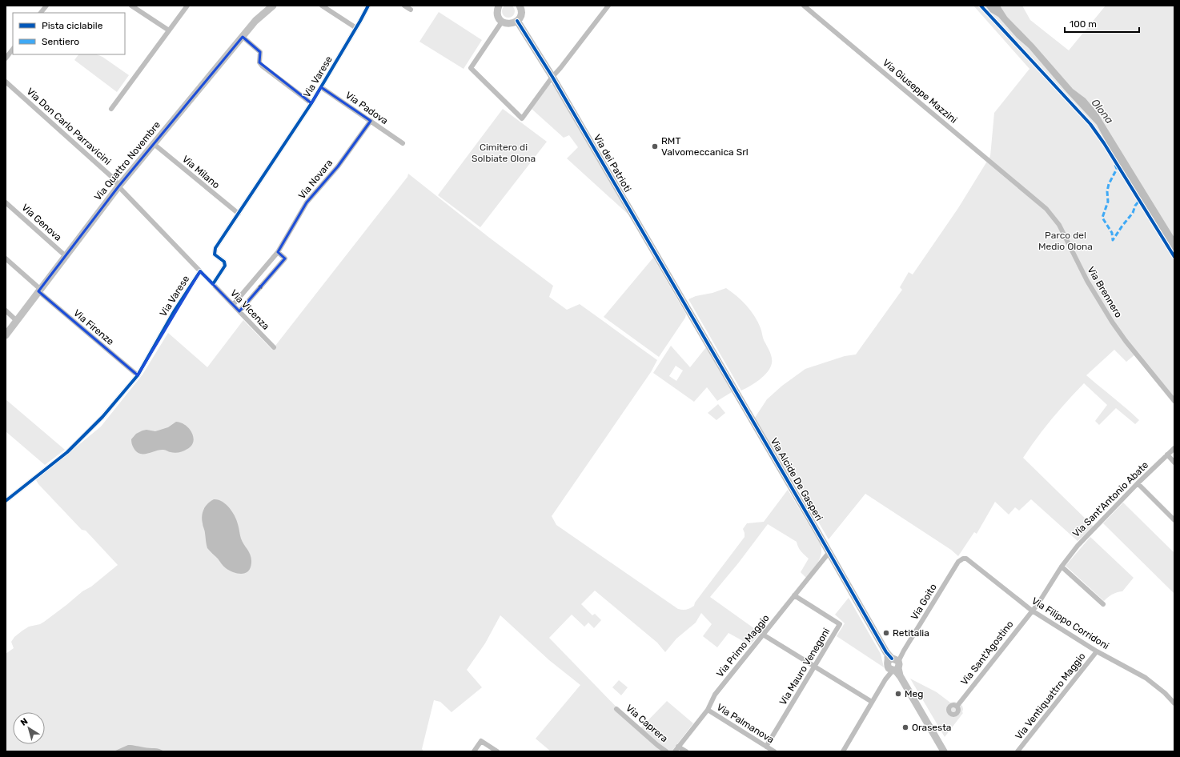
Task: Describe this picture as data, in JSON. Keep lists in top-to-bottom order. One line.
{"streets":{"street":["Via Varese","Via Giuseppe Mazzini","Via Padova","Via Don Carlo Parravicini","Via Quattro Novembre","Via dei Patrioti","Via Milano","Via Novara","Via Genova","Via Brennero","Via Vicenza","Via Firenze","Via Alcide De Gasperi","Via Sant'Antonio Abate","Via Goito","Via Filippo Corridoni","Via Primo Maggio","Via Sant'Agostino","Via Mauro Venegoni","Via Ventiquattro Maggio","Via Caprera","Via Palmanova"]},"crossings":[["Via Varese","Via Padova"],["Via Varese","Via Don Carlo Parravicini"],["Via Varese","Via Milano"],["Via Varese","Via Vicenza"],["Via Varese","Via Firenze"],["Via Giuseppe Mazzini","Via Brennero"],["Via Padova","Via Novara"],["Via Don Carlo Parravicini","Via Quattro Novembre"],["Via Quattro Novembre","Via Milano"],["Via Quattro Novembre","Via Genova"],["Via Quattro Novembre","Via Firenze"],["Via dei Patrioti","Via Alcide De Gasperi"],["Via Novara","Via Vicenza"],["Via Alcide De Gasperi","Via Goito"],["Via Alcide De Gasperi","Via Primo Maggio"],["Via Sant'Antonio Abate","Via Filippo Corridoni"],["Via Sant'Antonio Abate","Via Sant'Agostino"],["Via Goito","Via Filippo Corridoni"],["Via Filippo Corridoni","Via Sant'Agostino"],["Via Filippo Corridoni","Via Ventiquattro Maggio"],["Via Primo Maggio","Via Mauro Venegoni"],["Via Primo Maggio","Via Palmanova"],["Via Mauro Venegoni","Via Palmanova"]],"water":["Olona"],"parks":["Cimitero di Solbiate Olona","Parco del Medio Olona"],"places":["RMT Valvomeccanica Srl","Retitalia","Meg","Orasesta"],"legend":["Pista ciclabile","Sentiero"],"scale_bar":"100 m","north":"top left"}
